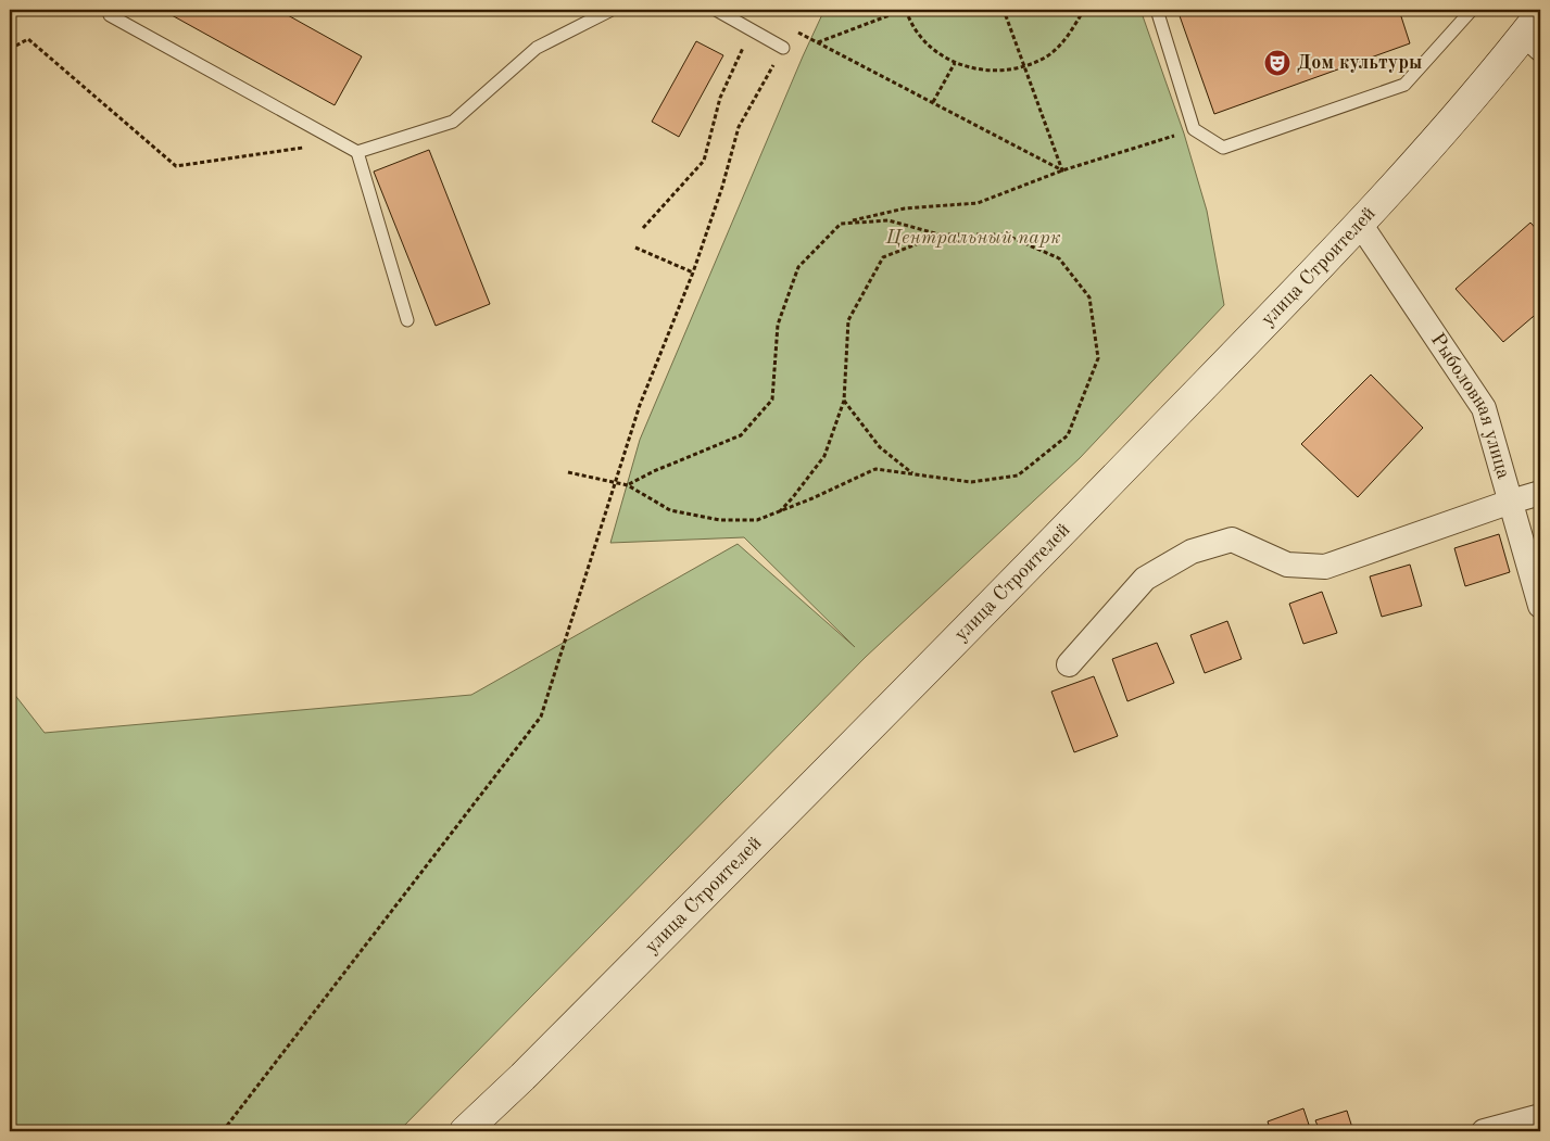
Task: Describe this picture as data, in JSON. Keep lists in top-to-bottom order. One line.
{"streets":{"main road":["улица Строителей"],"street":["Рыболовная улица"]},"crossings":[["улица Строителей","Рыболовная улица"]],"parks":["Центральный парк"],"places":{"theatre":["Дом культуры"]}}
